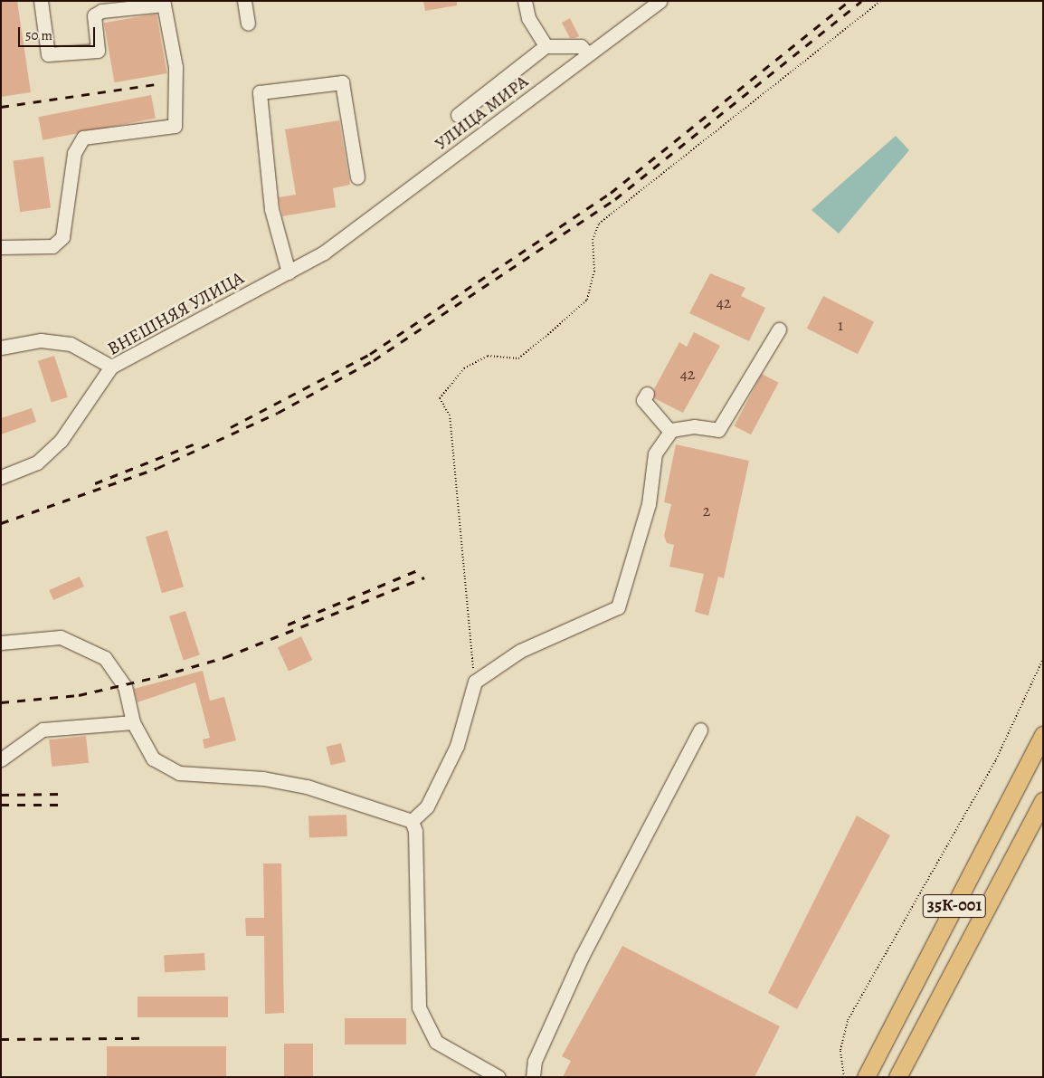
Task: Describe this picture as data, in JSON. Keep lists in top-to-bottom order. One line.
{"streets":{"main road":["35К-001"],"street":["УЛИЦА МИРА","ВНЕШНЯЯ УЛИЦА"]},"crossings":[["УЛИЦА МИРА","ВНЕШНЯЯ УЛИЦА"]],"house_numbers":["42","1","42","2"],"scale_bar":"50 m"}
